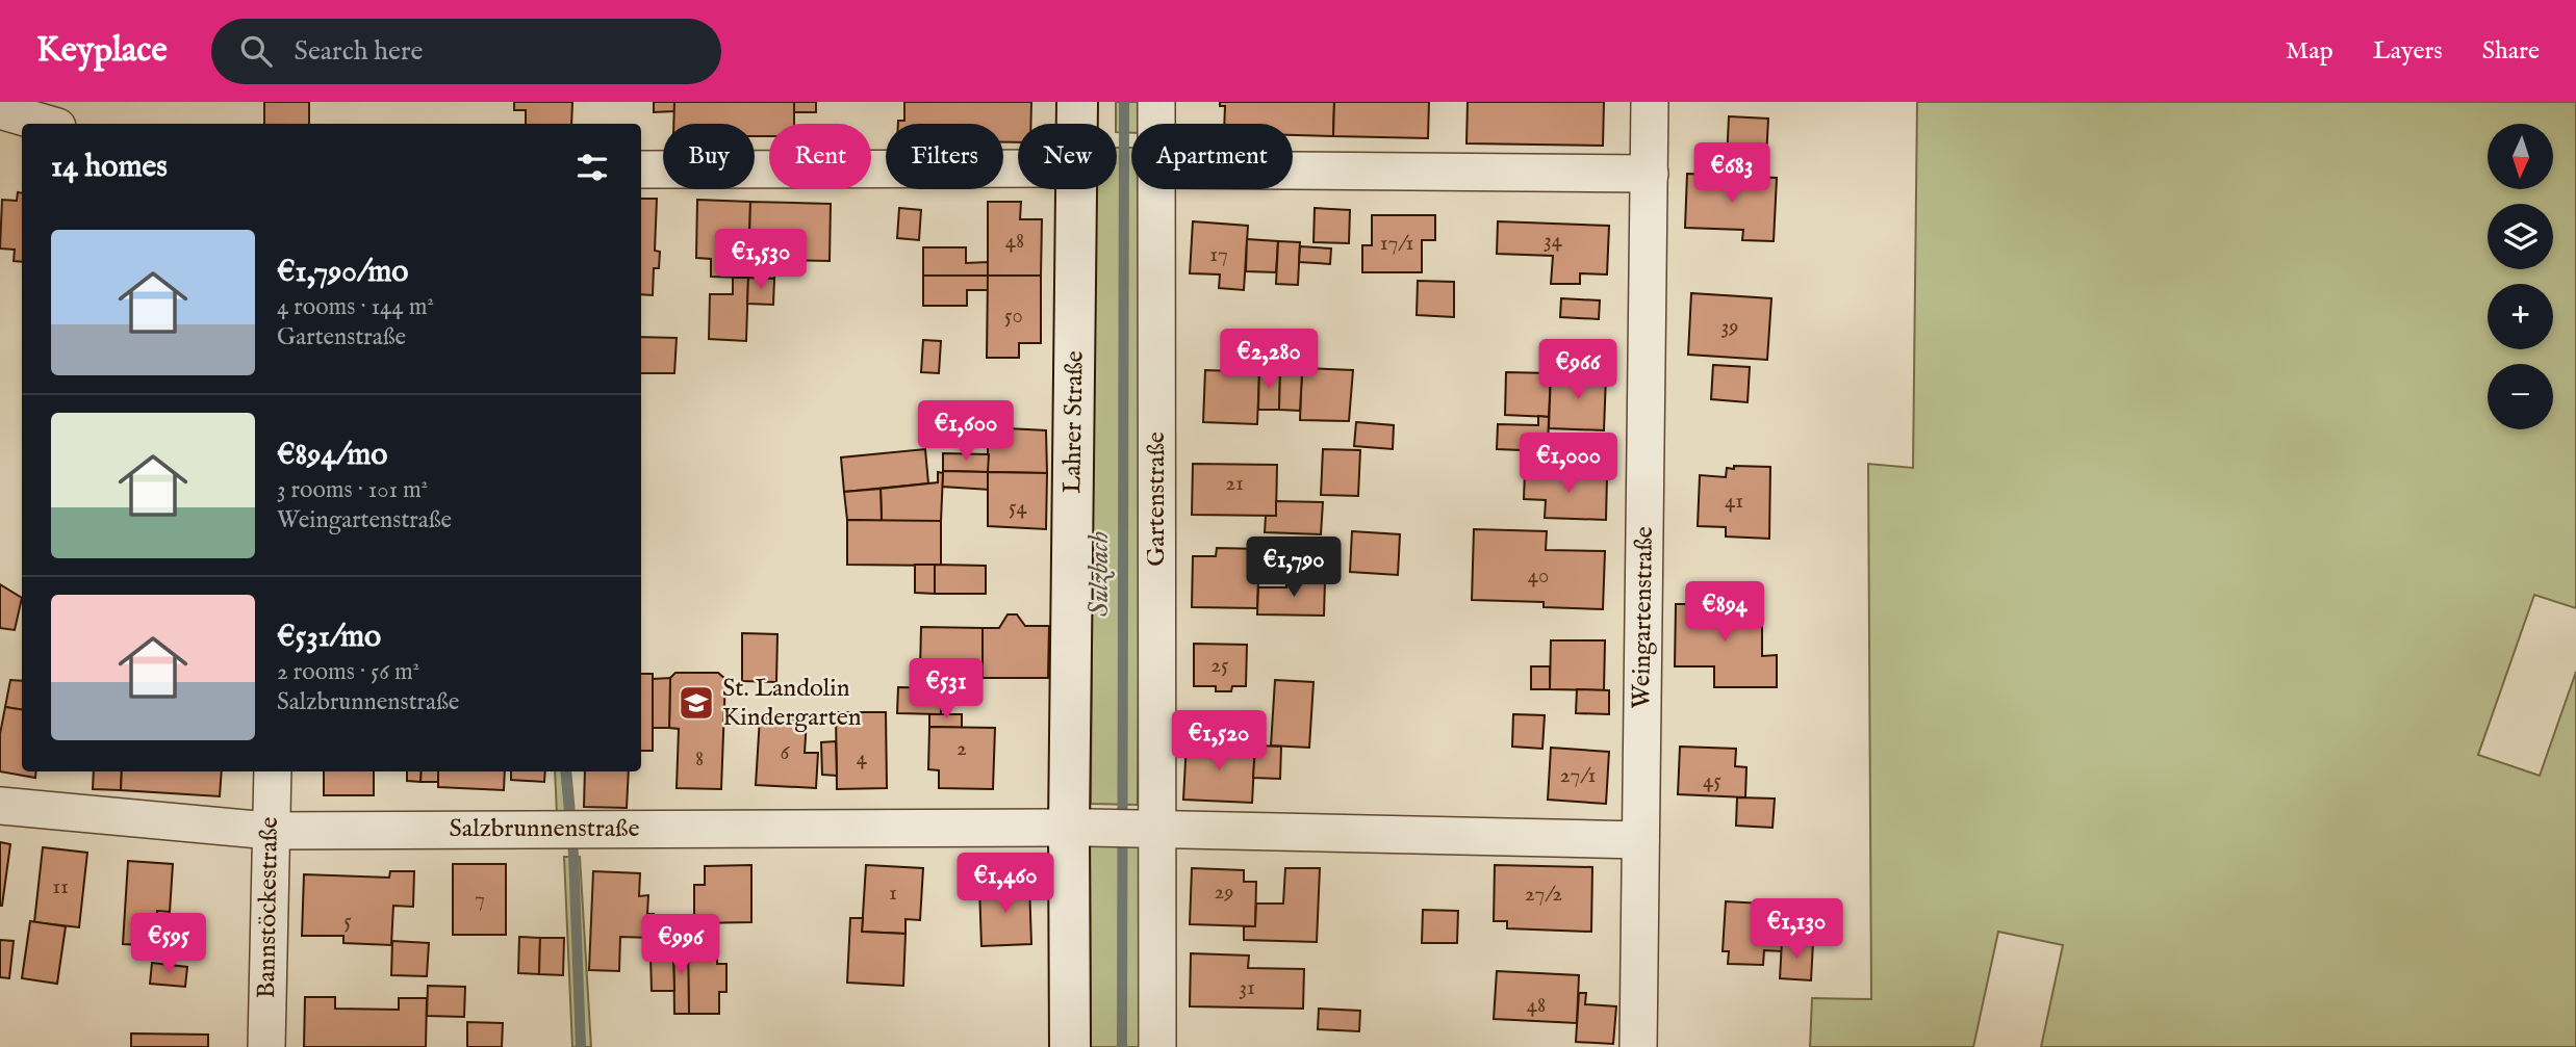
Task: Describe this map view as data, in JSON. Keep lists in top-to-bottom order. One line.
{"streets":{"street":["Lahrer Straße","Gartenstraße","Weingartenstraße","Salzbrunnenstraße","Bannstöckestraße"]},"crossings":[["Lahrer Straße","Salzbrunnenstraße"],["Salzbrunnenstraße","Bannstöckestraße"]],"water":["Sulzbach"],"places":{"school or university":["St. Landolin Kindergarten"]},"house_numbers":["34","48","17/1","17","50","39","21","41","54","40","25","2","6","4","8","27/1","45","11","29","1","27/2","7","5","31","48"],"north":"bottom","page":{"header":"Keyplace","search":"Search here","nav":["Map","Layers","Share"],"map_buttons":["+","−"],"chip":["Buy","Rent","Filters","New","Apartment"],"heading":"14 homes","price":["€683","€1,530","€2,280","€966","€1,600","€1,000","€1,790","€894","€531","€1,520","€1,460","€1,130","€595","€996"],"list":[{"name":"€1,790/mo","note":"4 rooms · 144 m² · Gartenstraße"},{"name":"€894/mo","note":"3 rooms · 101 m² · Weingartenstraße"},{"name":"€531/mo","note":"2 rooms · 56 m² · Salzbrunnenstraße"}]}}
